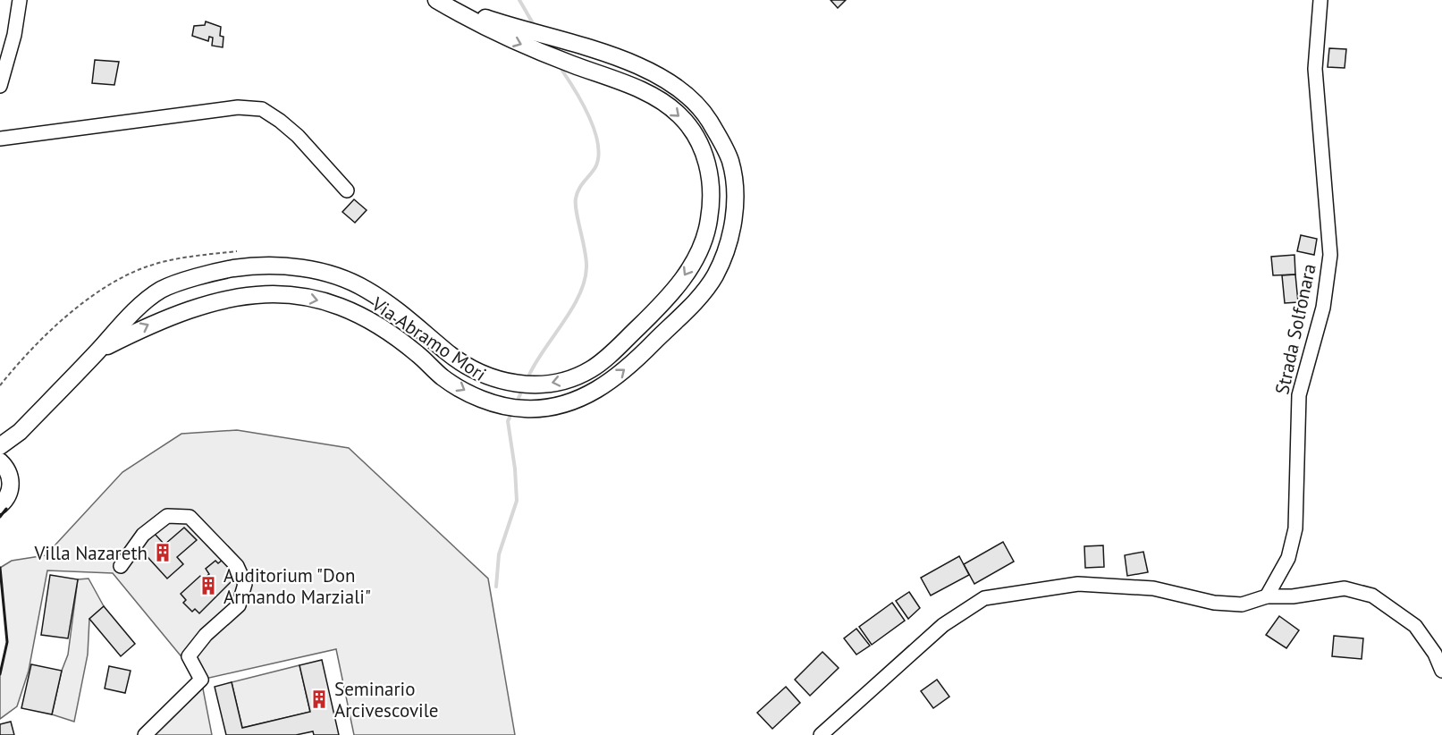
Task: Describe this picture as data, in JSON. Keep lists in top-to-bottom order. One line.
{"streets":{"main road":["Via Abramo Mori"],"street":["Strada Solfonara"]},"places":{"building":["Villa Nazareth","Auditorium \"Don Armando Marziali\"","Seminario Arcivescovile"]}}
